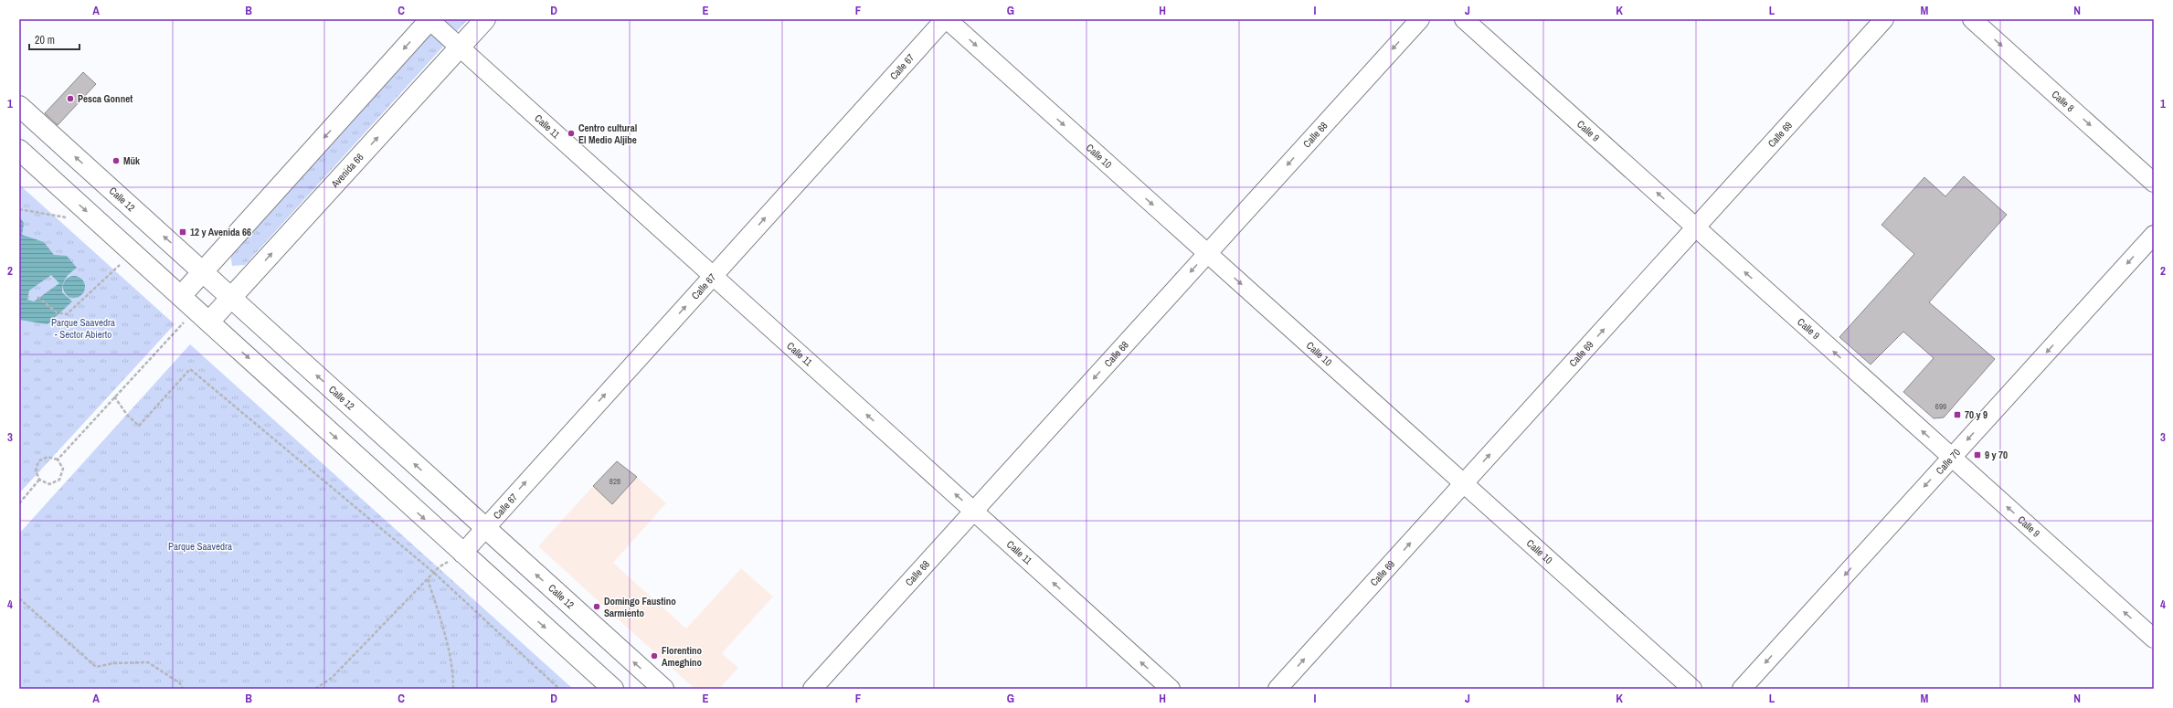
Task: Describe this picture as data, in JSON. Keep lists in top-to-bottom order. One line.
{"streets":{"main road":["Avenida 66","Calle 12"],"street":["Calle 67","Calle 8","Calle 11","Calle 9","Calle 69","Calle 68","Calle 10","Calle 70"]},"crossings":[["Calle 67","Calle 11"],["Calle 67","Calle 10"],["Calle 67","Calle 12"],["Calle 11","Calle 68"],["Calle 11","Avenida 66"],["Calle 9","Calle 69"],["Calle 9","Calle 70"],["Calle 69","Calle 10"],["Calle 68","Calle 10"],["Avenida 66","Calle 12"]],"one_way":["Calle 67","Calle 8","Calle 11","Calle 9","Calle 69","Calle 68","Calle 10","Calle 70"],"parks":["Parque Saavedra - Sector Abierto","Parque Saavedra"],"places":{"other":["Pesca Gonnet","Centro cultural El Medio Aljibe","Mük","Domingo Faustino Sarmiento","Florentino Ameghino"],"transit":["12 y Avenida 66","70 y 9","9 y 70"]},"house_numbers":["699","828"],"scale_bar":"20 m","grid":{"columns":["A","B","C","D","E","F","G","H","I","J","K","L","M","N"],"rows":["1","2","3","4"]}}
